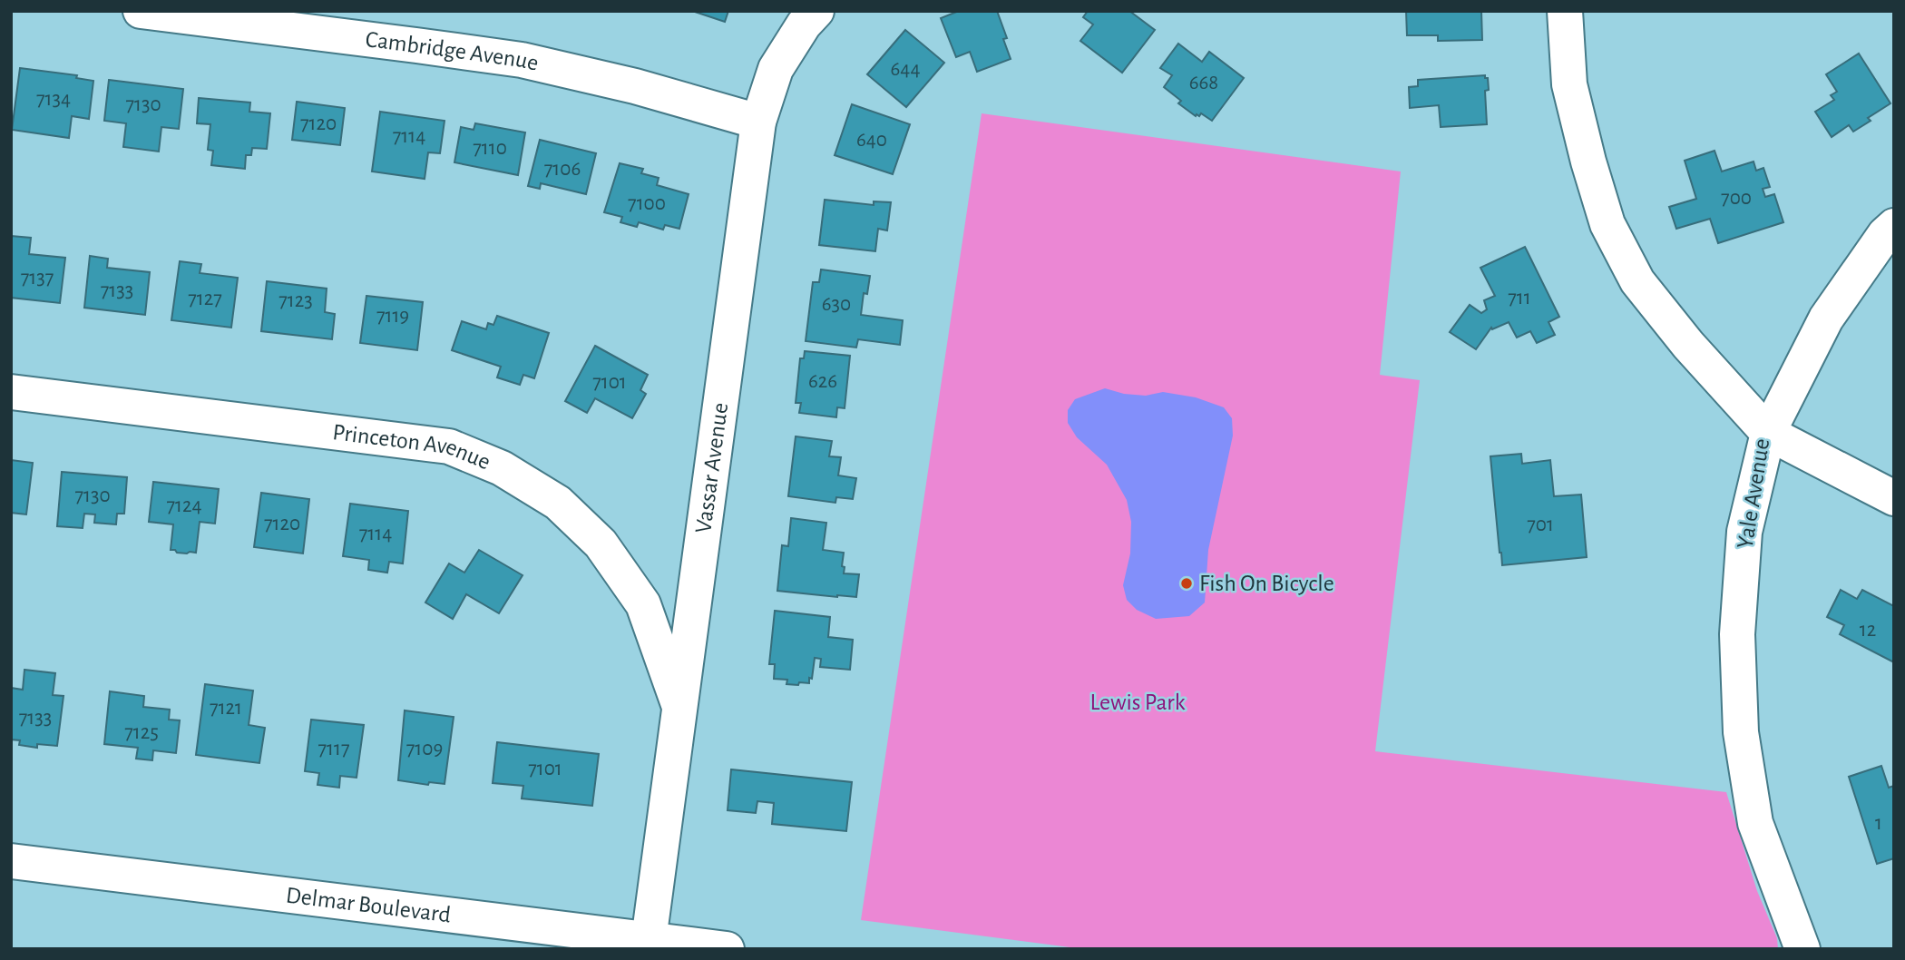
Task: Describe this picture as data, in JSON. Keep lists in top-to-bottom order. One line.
{"streets":{"street":["Cambridge Avenue","Princeton Avenue","Vassar Avenue","Yale Avenue","Delmar Boulevard"]},"crossings":[["Cambridge Avenue","Vassar Avenue"],["Princeton Avenue","Vassar Avenue"],["Vassar Avenue","Delmar Boulevard"]],"parks":["Lewis Park"],"places":["Fish On Bicycle"],"house_numbers":["644","668","7134","7130","7120","7114","640","7110","7106","700","7100","7137","7133","711","7127","7123","630","7119","626","7101","7130","7124","7120","701","7114","12","7121","7133","7125","7117","7109","7101","1"]}
